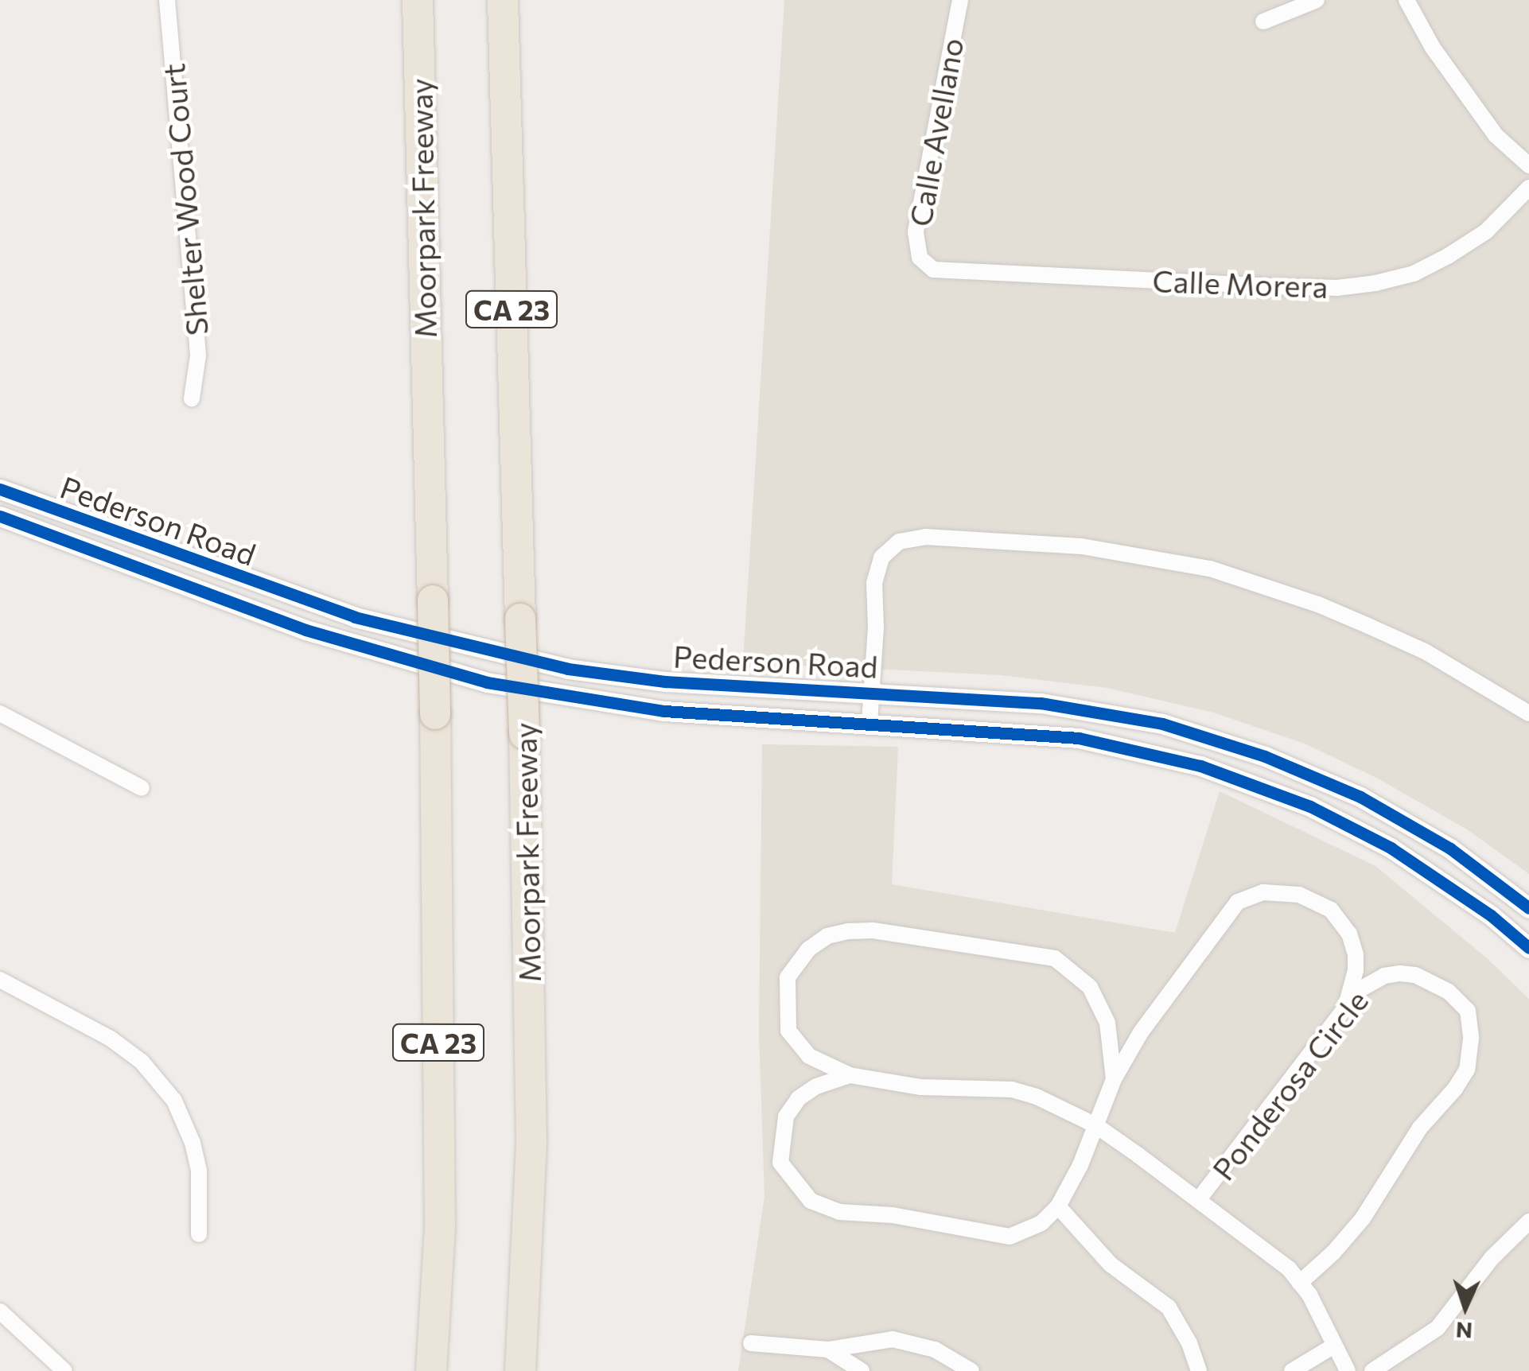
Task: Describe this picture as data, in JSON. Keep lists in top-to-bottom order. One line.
{"streets":{"highway":["Moorpark Freeway","CA 23"],"street":["Calle Avellano","Shelter Wood Court","Calle Morera","Pederson Road","Ponderosa Circle"]},"crossings":[["Calle Avellano","Calle Morera"]],"north":"bottom"}
